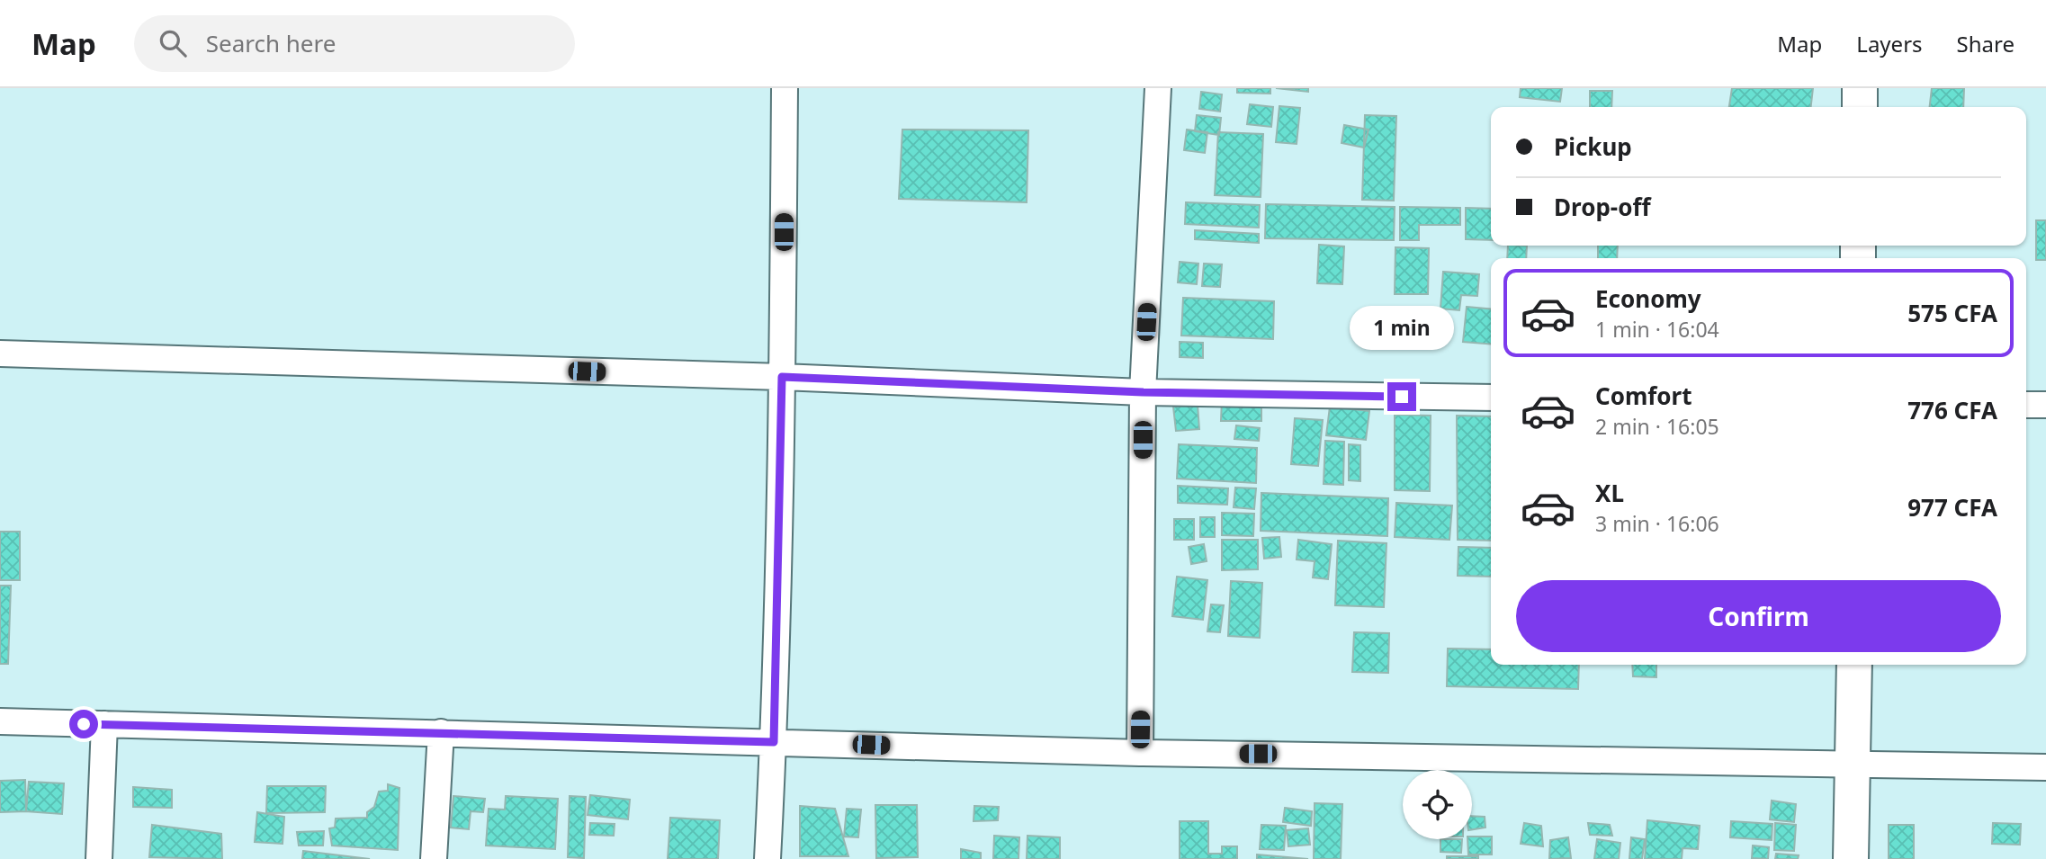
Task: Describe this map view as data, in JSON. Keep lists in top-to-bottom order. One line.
{"page":{"header":"Map","search":"Search here","nav":["Map","Layers","Share"],"banner":["Pickup","Drop-off"],"list":[{"name":"Economy","note":"1 min · 16:04","value":"575 CFA"},{"name":"Comfort","note":"2 min · 16:05","value":"776 CFA"},{"name":"XL","note":"3 min · 16:06","value":"977 CFA"}],"bubble":"1 min","buttons":"Confirm"}}
